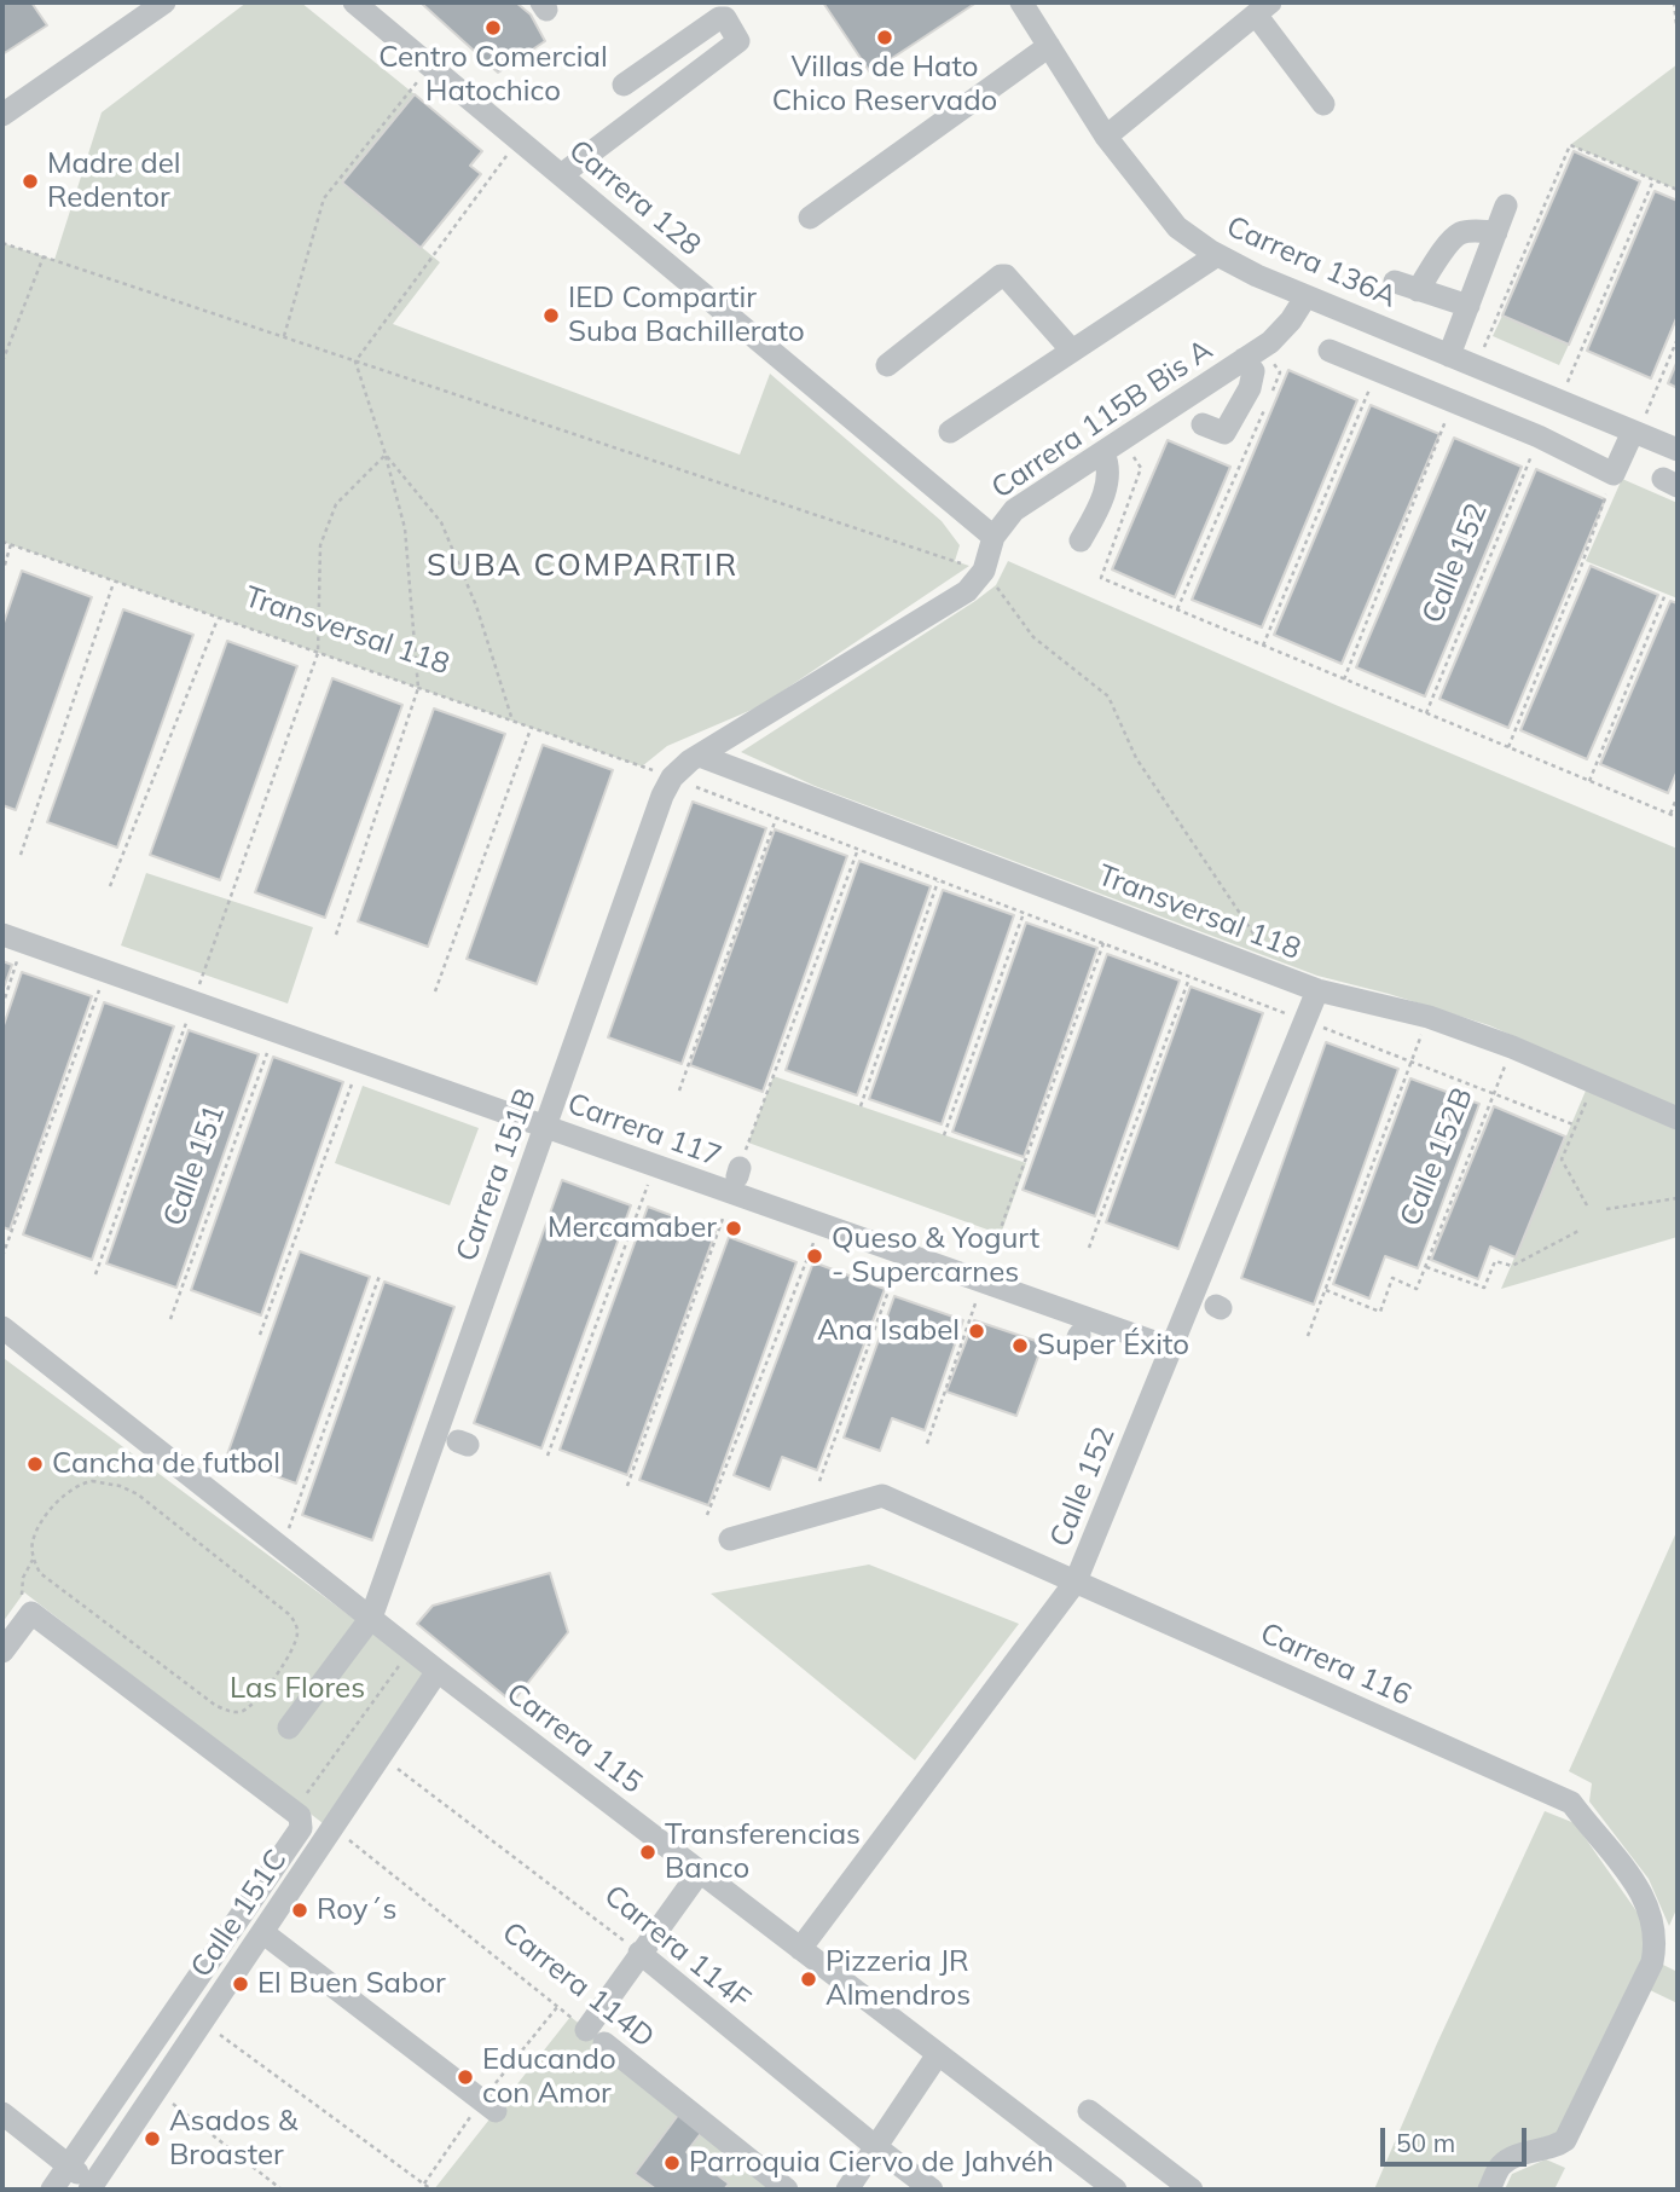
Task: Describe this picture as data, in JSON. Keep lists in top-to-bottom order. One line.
{"streets":{"street":["Carrera 128","Carrera 136A","Carrera 115B Bis A","Calle 152","Transversal 118","Carrera 117","Carrera 151B","Carrera 116","Carrera 115","Calle 151C","Carrera 114F","Carrera 114D"],"path":["Calle 152B","Calle 151"]},"crossings":[["Carrera 128","Carrera 115B Bis A"],["Carrera 136A","Carrera 115B Bis A"],["Calle 152","Transversal 118"],["Calle 152","Carrera 117"],["Calle 152","Carrera 116"],["Calle 152","Carrera 115"],["Transversal 118","Calle 152B"],["Transversal 118","Carrera 151B"],["Carrera 117","Calle 151"],["Carrera 117","Carrera 151B"],["Carrera 151B","Carrera 115"],["Carrera 115","Calle 151C"],["Calle 151C","Carrera 114F"],["Calle 151C","Carrera 114D"]],"districts":["SUBA COMPARTIR"],"parks":["Las Flores"],"places":["Centro Comercial Hatochico","Villas de Hato Chico Reservado","Madre del Redentor","IED Compartir Suba Bachillerato","Mercamaber","Queso & Yogurt - Supercarnes","Ana Isabel","Super Éxito","Cancha de futbol","Transferencias Banco","Roy´s","Pizzeria JR Almendros","El Buen Sabor","Educando con Amor","Asados & Broaster","Parroquia Ciervo de Jahvéh"],"scale_bar":"50 m"}
